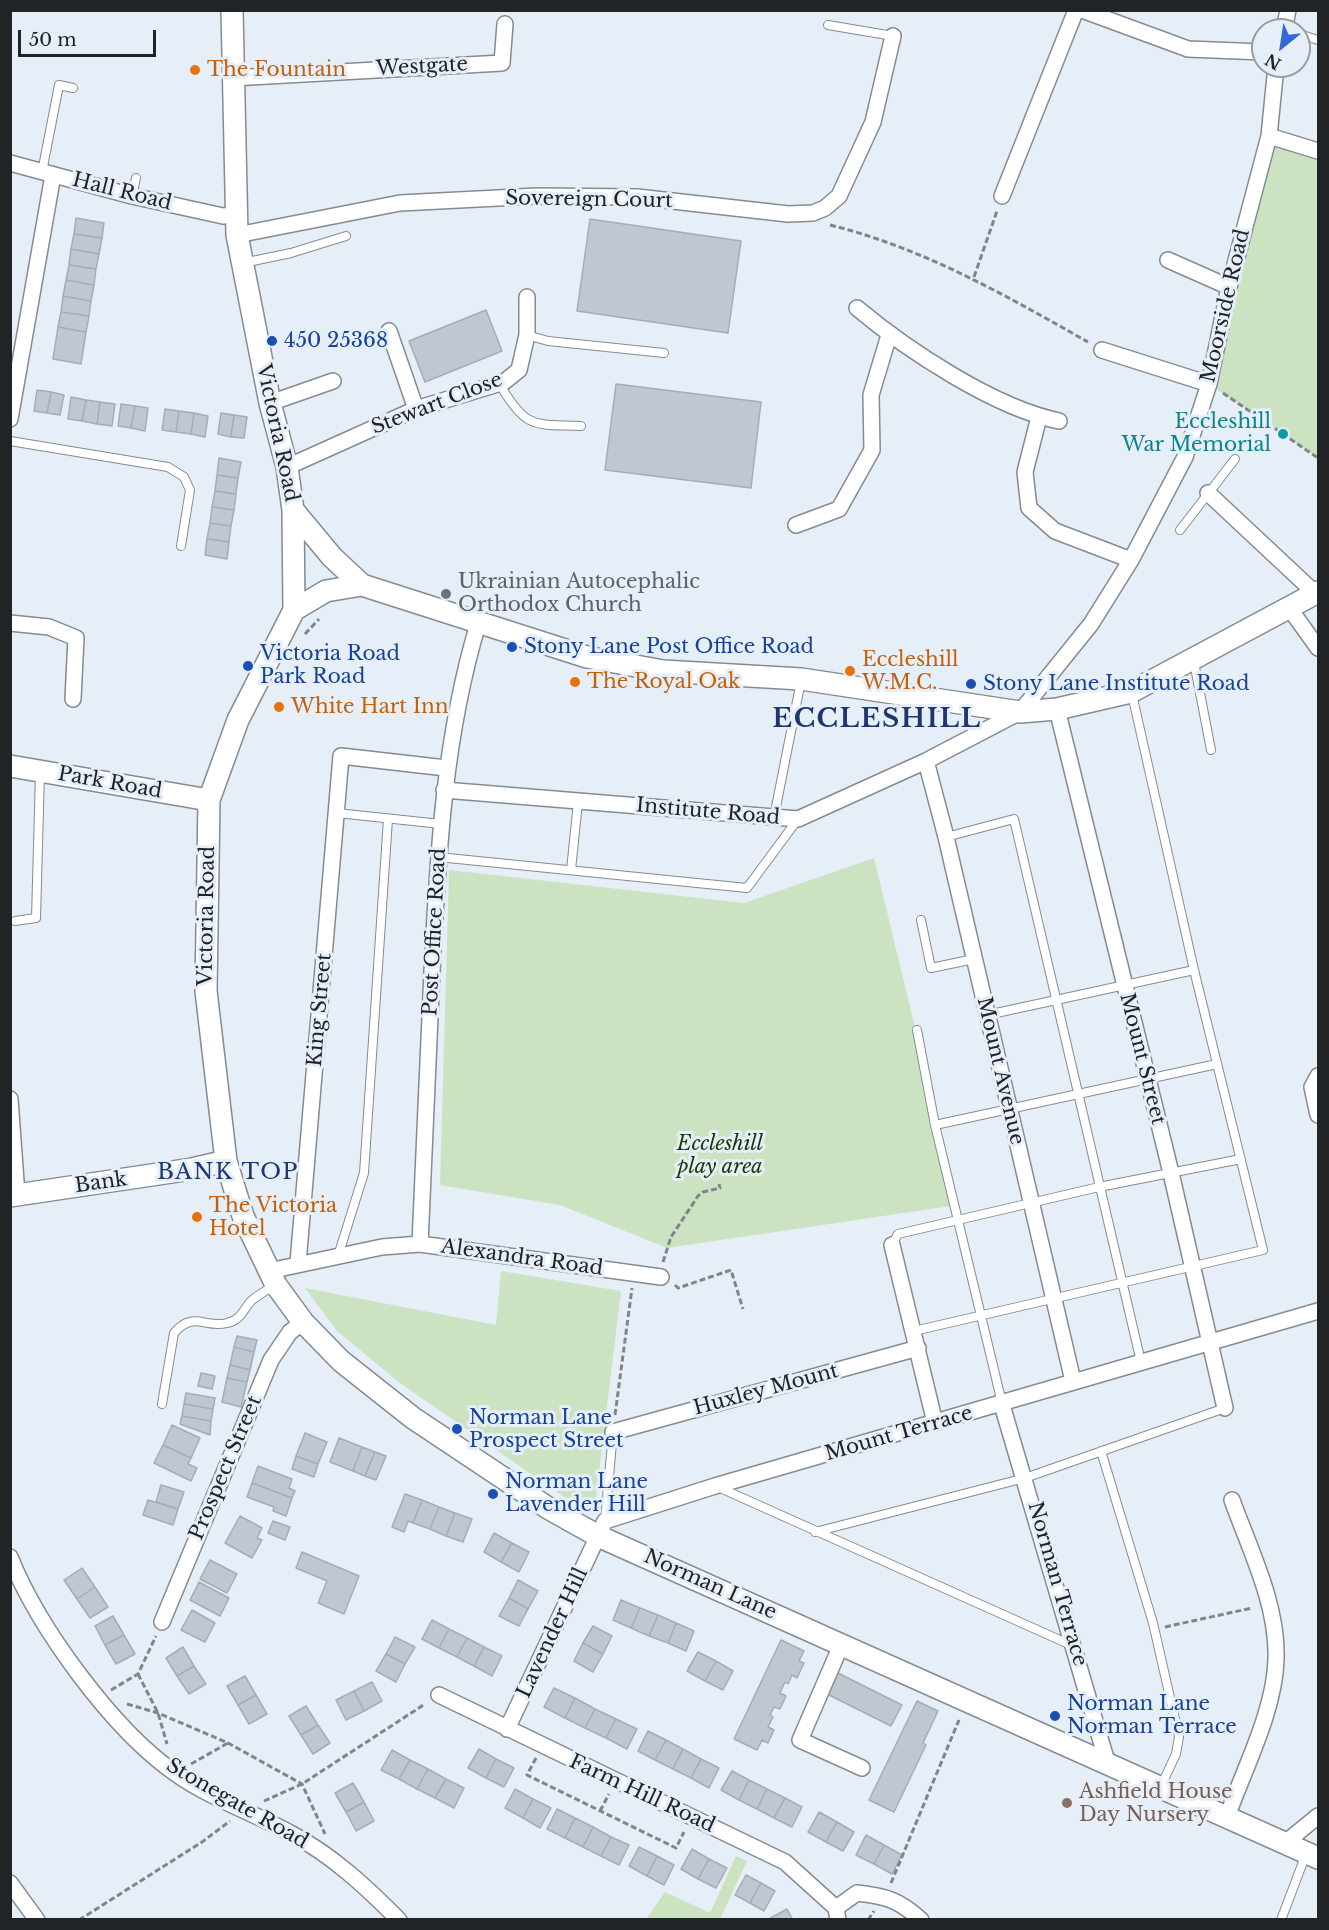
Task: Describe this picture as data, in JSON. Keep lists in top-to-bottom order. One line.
{"streets":{"street":["Westgate","Hall Road","Sovereign Court","Moorside Road","Stewart Close","Victoria Road","Park Road","Institute Road","Post Office Road","King Street","Mount Street","Mount Avenue","Bank","Alexandra Road","Huxley Mount","Mount Terrace","Prospect Street","Norman Terrace","Norman Lane","Lavender Hill","Farm Hill Road","Stonegate Road"]},"crossings":[["Westgate","Victoria Road"],["Hall Road","Sovereign Court"],["Hall Road","Victoria Road"],["Sovereign Court","Victoria Road"],["Moorside Road","Institute Road"],["Stewart Close","Victoria Road"],["Victoria Road","Park Road"],["Victoria Road","Bank"],["Victoria Road","Norman Lane"],["Institute Road","Post Office Road"],["Institute Road","Mount Avenue"],["Post Office Road","King Street"],["Post Office Road","Alexandra Road"],["King Street","Alexandra Road"],["Mount Street","Mount Terrace"],["Mount Avenue","Mount Terrace"],["Bank","Norman Lane"],["Alexandra Road","Norman Lane"],["Mount Terrace","Norman Terrace"],["Mount Terrace","Norman Lane"],["Mount Terrace","Lavender Hill"],["Prospect Street","Norman Lane"],["Norman Terrace","Norman Lane"],["Norman Lane","Lavender Hill"],["Lavender Hill","Farm Hill Road"]],"districts":["ECCLESHILL","BANK TOP"],"parks":["Eccleshill play area"],"places":["The Fountain","450 25368","Eccleshill War Memorial","Ukrainian Autocephalic Orthodox Church","Stony Lane Post Office Road","Victoria Road Park Road","Eccleshill W.M.C.","The Royal Oak","Stony Lane Institute Road","White Hart Inn","The Victoria Hotel","Norman Lane Prospect Street","Norman Lane Lavender Hill","Norman Lane Norman Terrace","Ashfield House Day Nursery"],"scale_bar":"50 m","north":"bottom left"}
